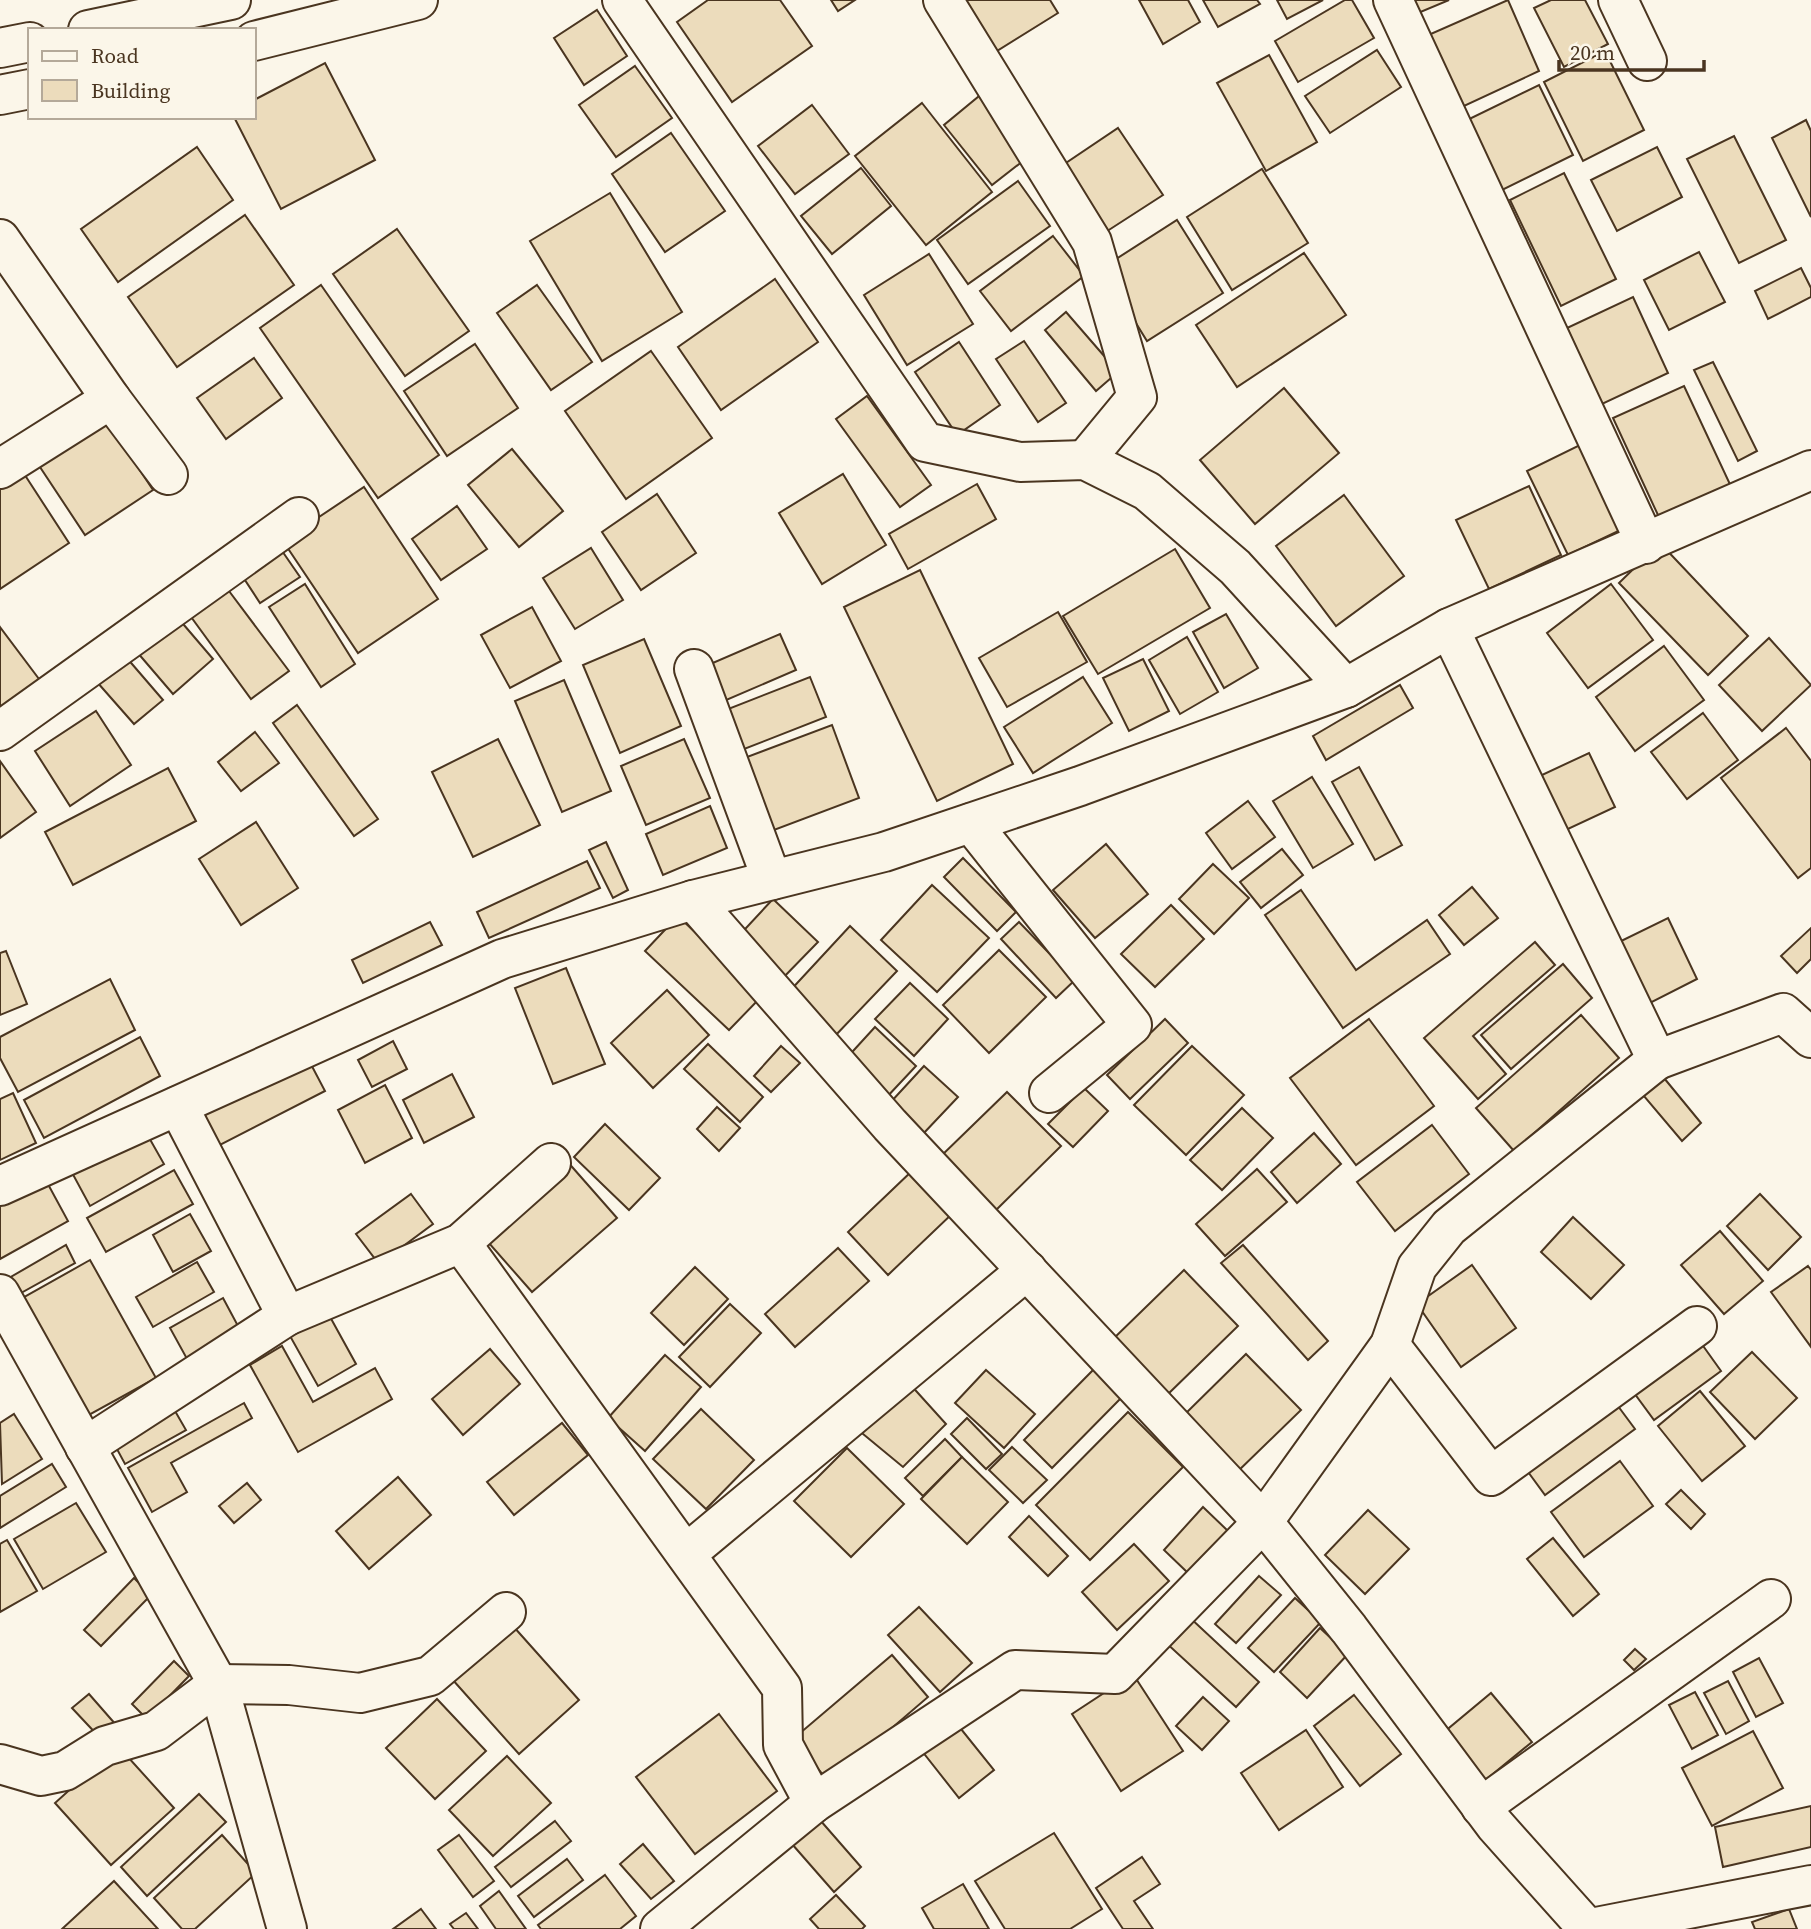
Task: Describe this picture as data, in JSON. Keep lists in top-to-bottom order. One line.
{"legend":["Road","Building"],"scale_bar":"20 m"}
